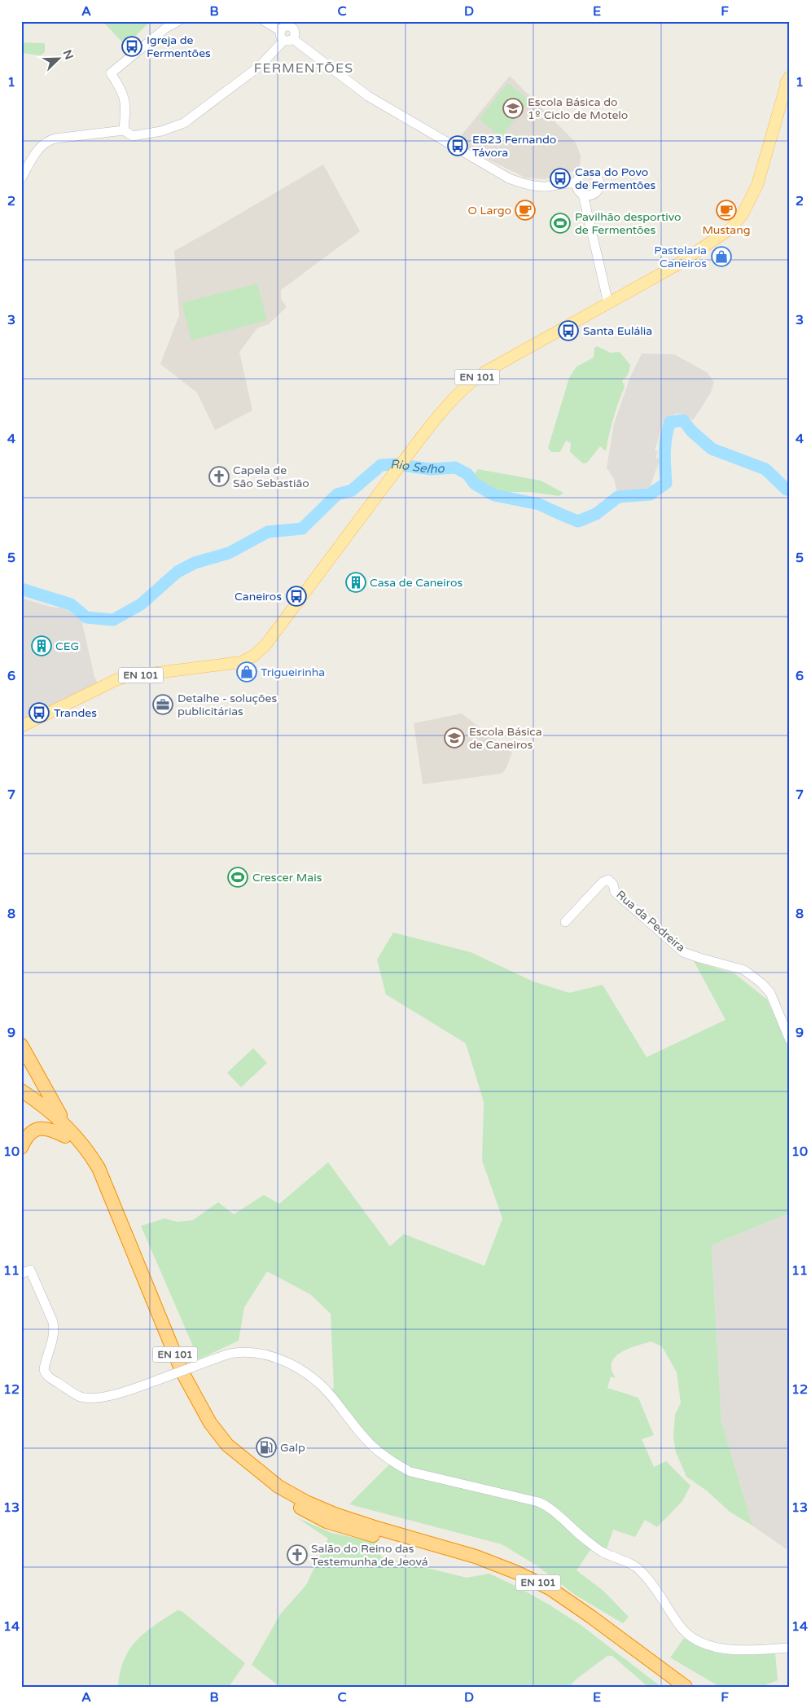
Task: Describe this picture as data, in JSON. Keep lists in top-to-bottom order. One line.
{"streets":{"highway":["EN 101"],"street":["Rua da Pedreira"]},"districts":["FERMENTÕES"],"water":["Rio Selho"],"places":{"bus stop":["Igreja de Fermentões","EB23 Fernando Távora","Casa do Povo de Fermentões","Santa Eulália","Caneiros","Trandes"],"school or university":["Escola Básica do 1º Ciclo de Motelo","Escola Básica de Caneiros"],"cafe":["O Largo","Mustang"],"sports":["Pavilhão desportivo de Fermentões","Crescer Mais"],"shop":["Pastelaria Caneiros","Trigueirinha"],"church":["Capela de São Sebastião","Salão do Reino das Testemunha de Jeová"],"building":["Casa de Caneiros","CEG"],"office":["Detalhe - soluções publicitárias"],"fuel station":["Galp"]},"north":"top right","grid":{"columns":["A","B","C","D","E","F"],"rows":["1","2","3","4","5","6","7","8","9","10","11","12","13","14"]}}
